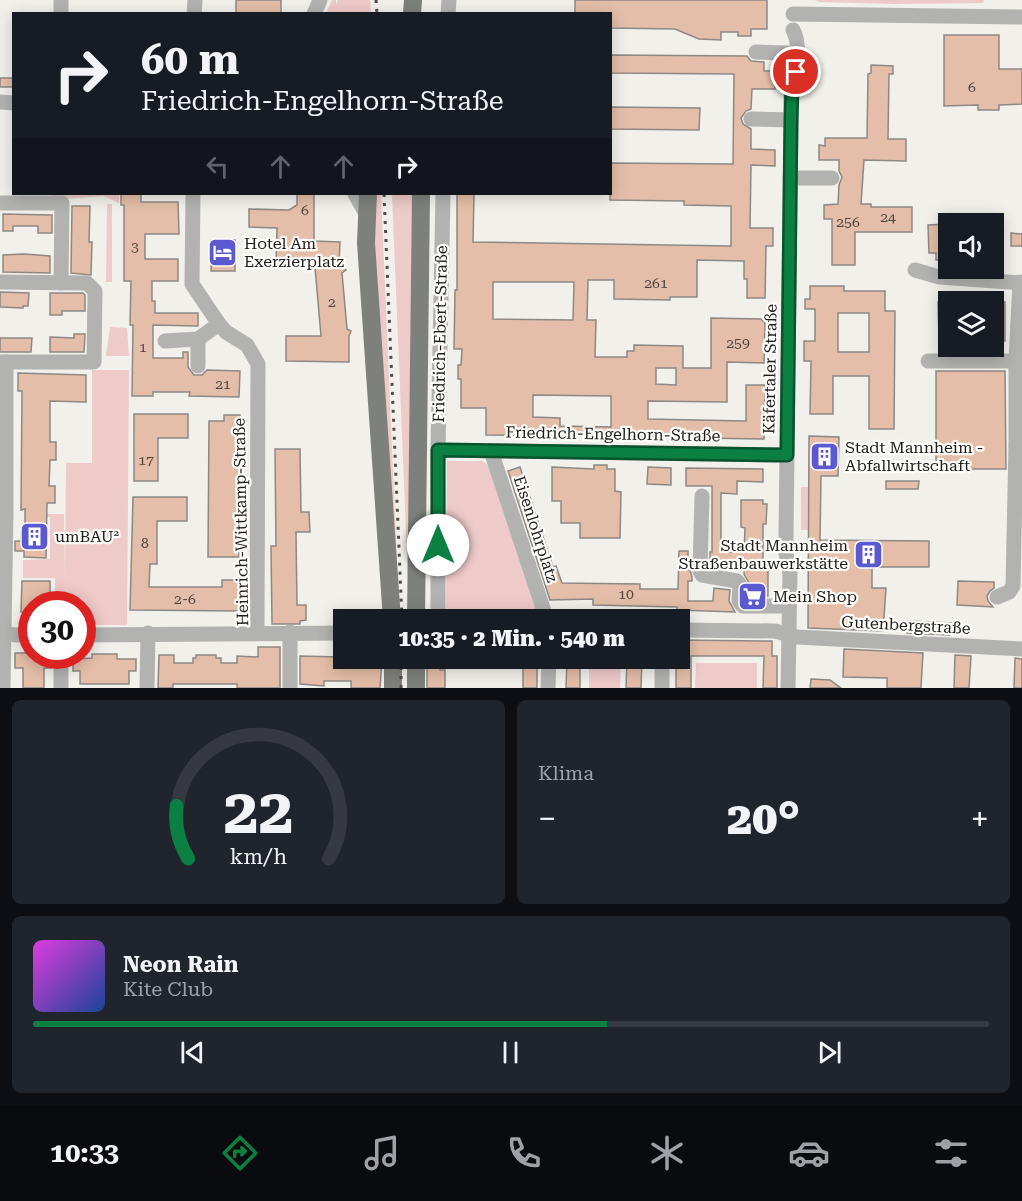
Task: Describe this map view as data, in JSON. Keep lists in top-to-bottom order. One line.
{"streets":{"main road":["Friedrich-Ebert-Straße"],"street":["Käfertaler Straße","Friedrich-Engelhorn-Straße","Heinrich-Wittkamp-Straße","Eisenlohrplatz","Gutenbergstraße"]},"crossings":[["Friedrich-Ebert-Straße","Friedrich-Engelhorn-Straße"],["Käfertaler Straße","Friedrich-Engelhorn-Straße"],["Käfertaler Straße","Gutenbergstraße"],["Friedrich-Engelhorn-Straße","Eisenlohrplatz"]],"places":{"hotel":["Hotel Am Exerzierplatz"],"building":["Stadt Mannheim - Abfallwirtschaft","umBAU²","Stadt Mannheim Straßenbauwerkstätte"],"supermarket":["Mein Shop"]},"house_numbers":["6","6","24","256","3","261","2","259","1","21","17","8","10","2-6"],"page":{"turn":["60 m","Friedrich-Engelhorn-Straße"],"limit":"30","trip":"10:35 · 2 Min. · 540 m","tile":"Klima","heat":["−","20°","+"],"song":["Neon Rain","Kite Club"],"tabs":"10:33","gauge":["22","km/h"]}}
